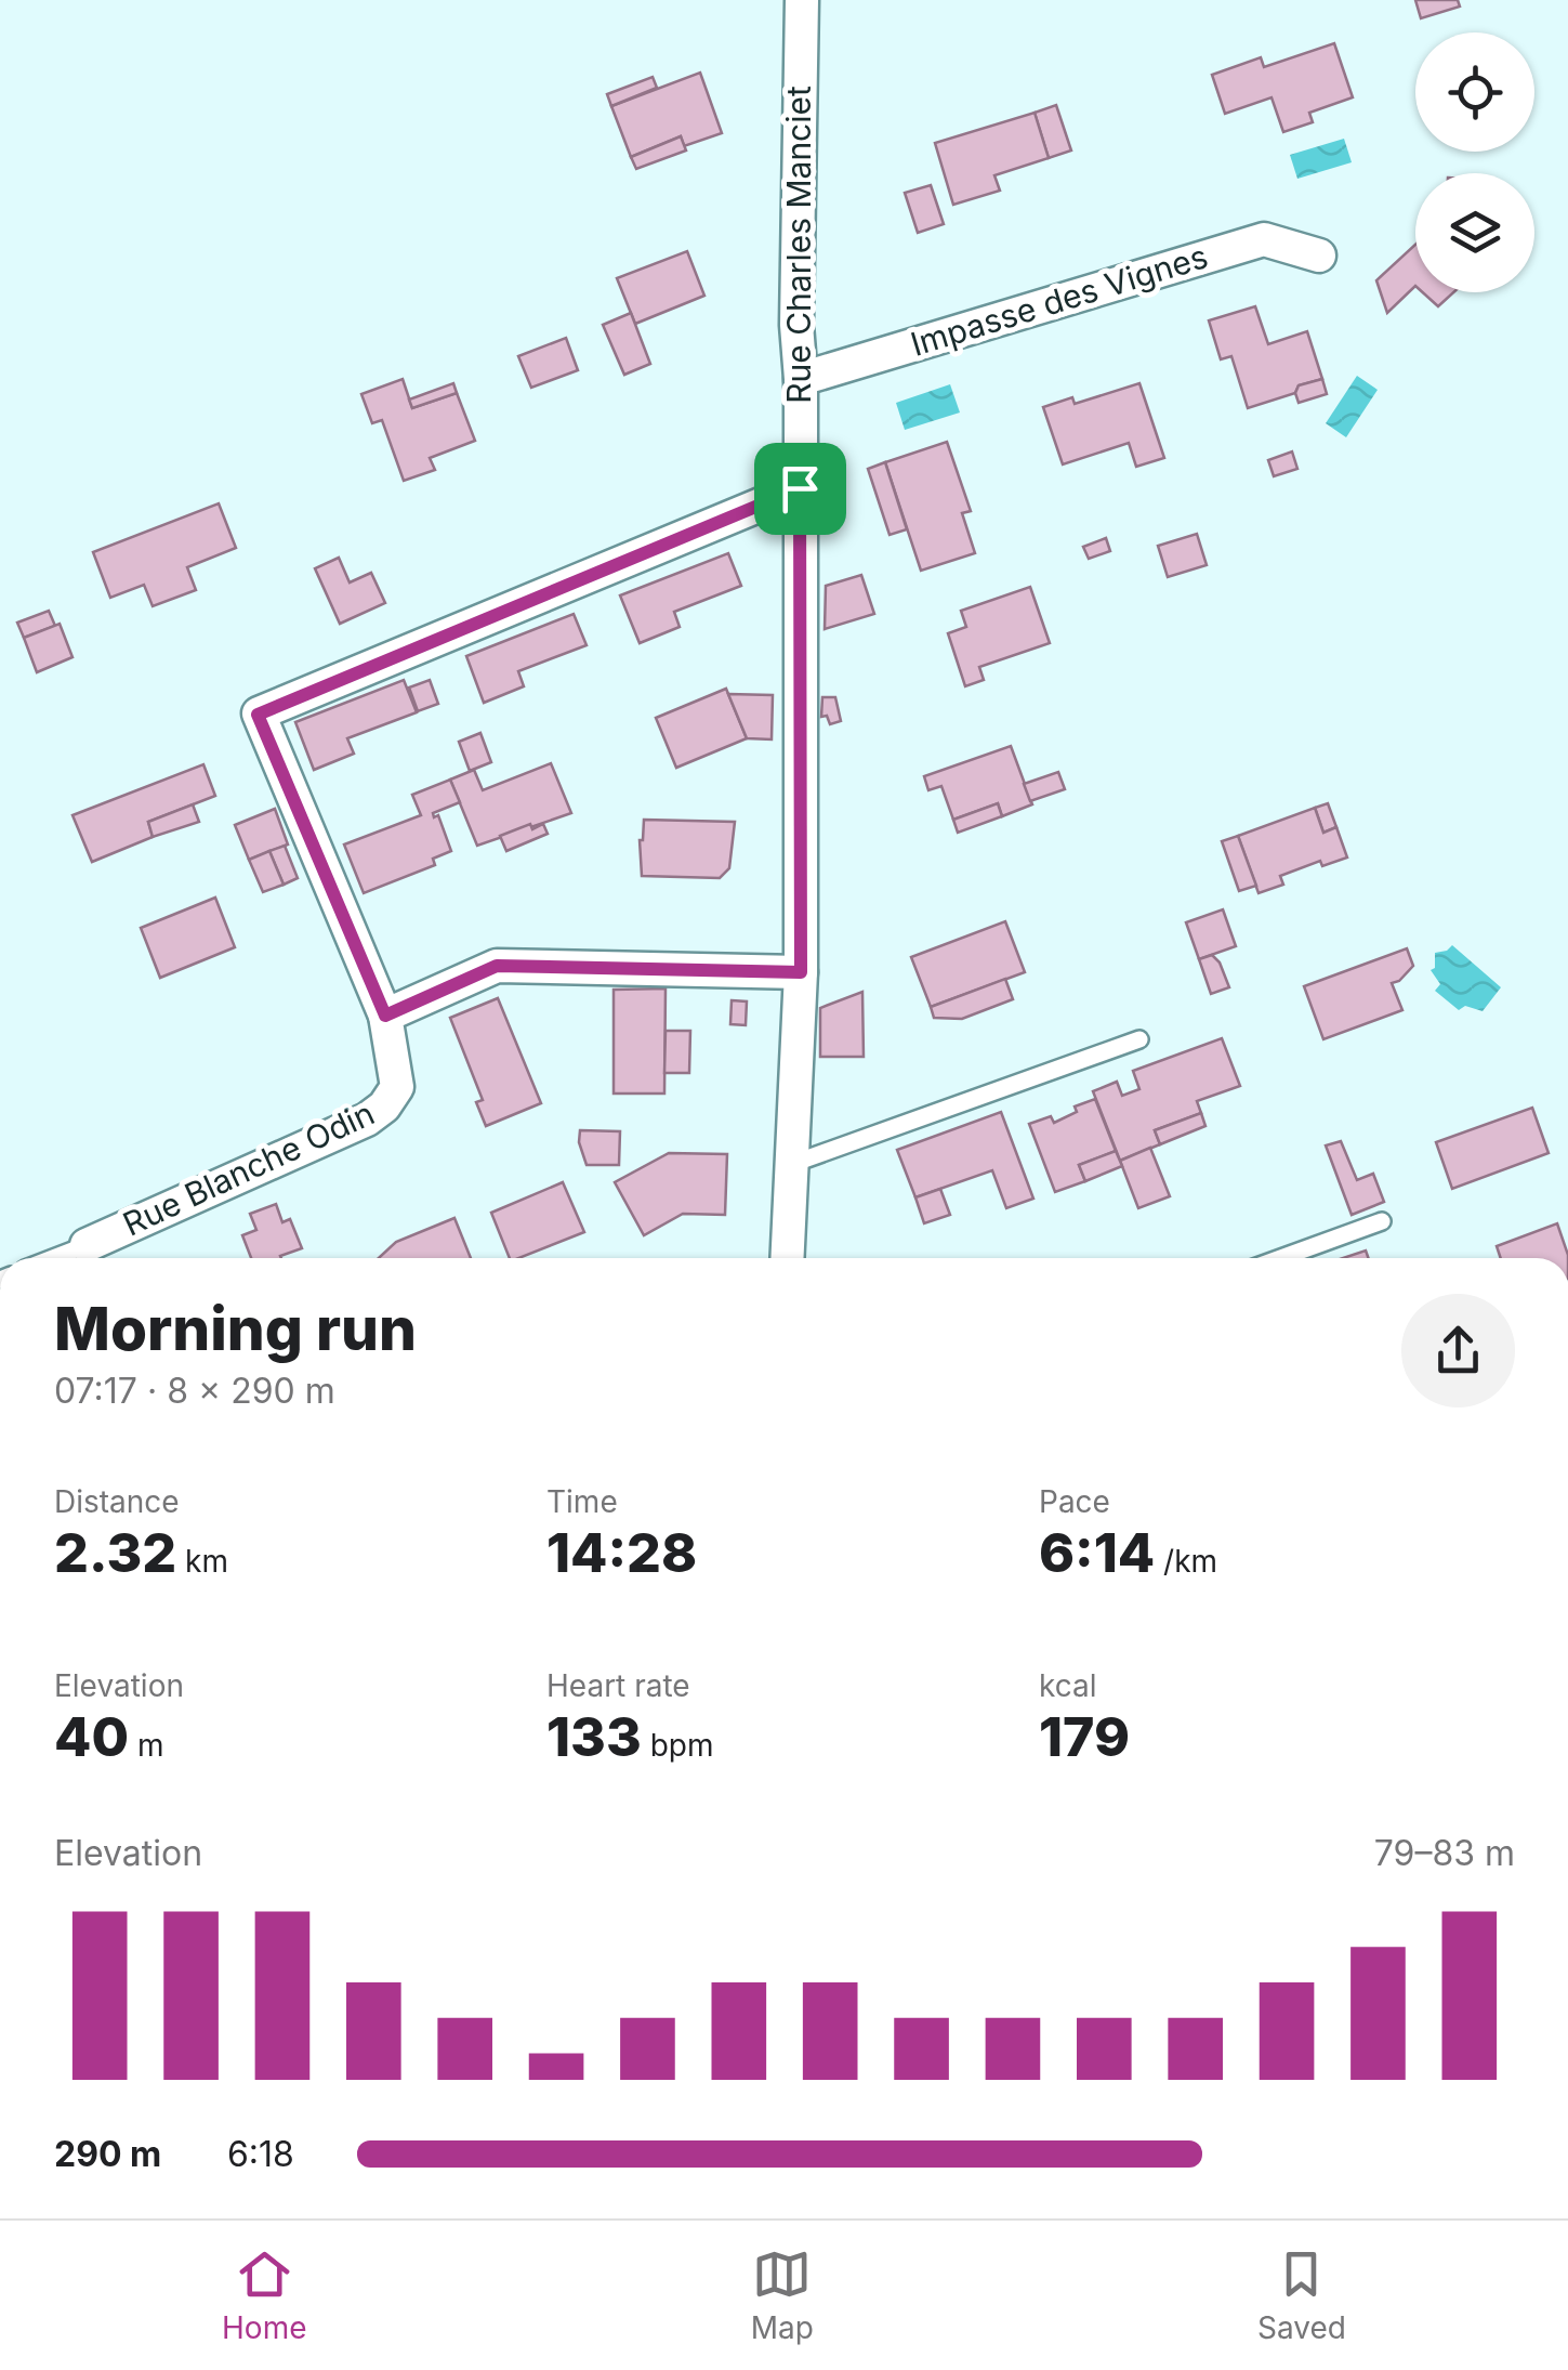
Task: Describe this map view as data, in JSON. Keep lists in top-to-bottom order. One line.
{"streets":{"street":["Rue Charles Manciet","Impasse des Vignes","Rue Blanche Odin"]},"crossings":[["Rue Charles Manciet","Impasse des Vignes"],["Rue Charles Manciet","Rue Blanche Odin"]],"page":{"heading":["Morning run","07:17 · 8 × 290 m"],"stats":[["Distance","2.32 km"],["Time","14:28"],["Pace","6:14 /km"],["Elevation","40 m"],["Heart rate","133 bpm"],["kcal","179"]],"chart":["Elevation","79–83 m"],"list":[{"name":"290 m","note":"6:18"}],"tabs":["Home","Map","Saved"]}}
